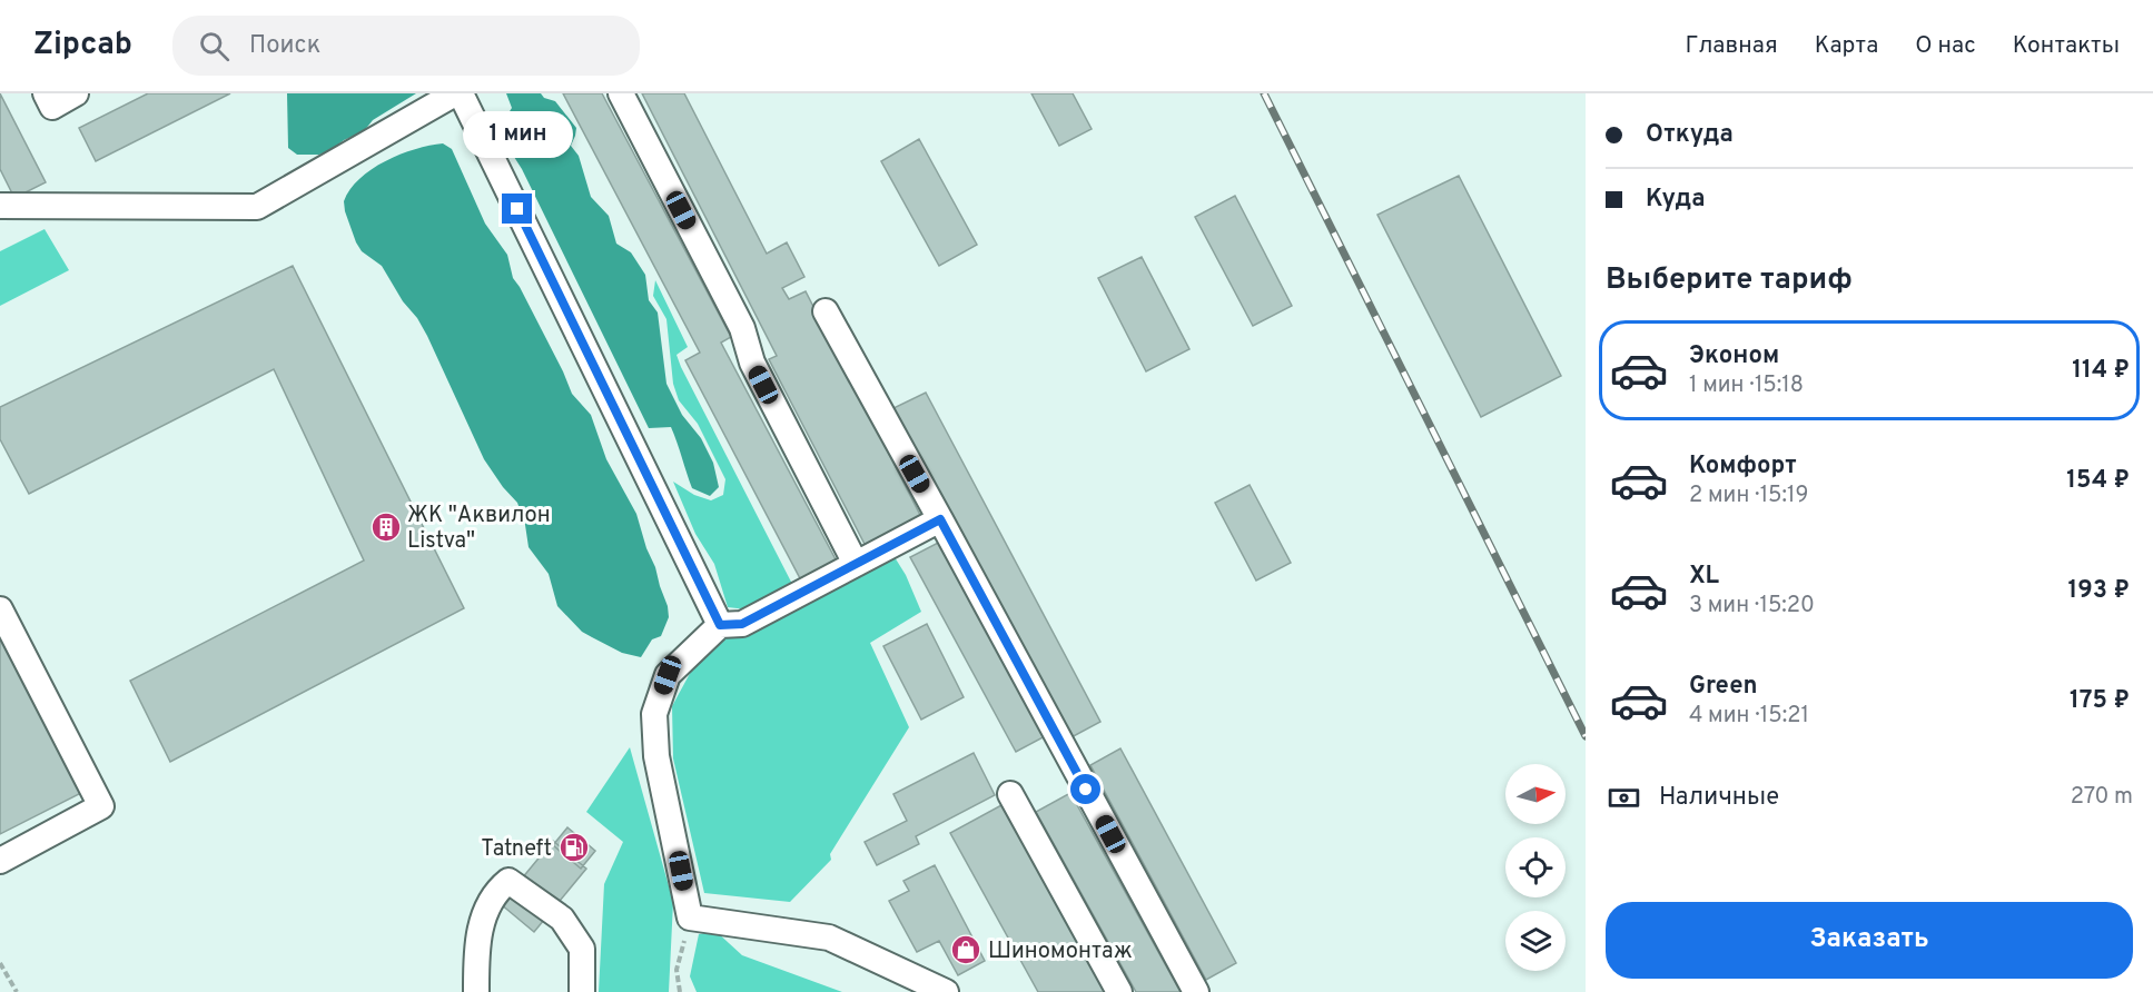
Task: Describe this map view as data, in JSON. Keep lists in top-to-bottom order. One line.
{"places":{"building":["ЖК \"Аквилон Listva\""],"fuel station":["Tatneft"],"shop":["Шиномонтаж"]},"north":"right","page":{"header":"Zipcab","search":"Поиск","nav":["Главная","Карта","О нас","Контакты"],"banner":["Откуда","Куда"],"bubble":"1 мин","heading":"Выберите тариф","list":[{"name":"Эконом","note":"1 мин · 15:18","value":"114 ₽"},{"name":"Комфорт","note":"2 мин · 15:19","value":"154 ₽"},{"name":"XL","note":"3 мин · 15:20","value":"193 ₽"},{"name":"Green","note":"4 мин · 15:21","value":"175 ₽"}],"pay":["Наличные","270 m"],"buttons":"Заказать"}}
